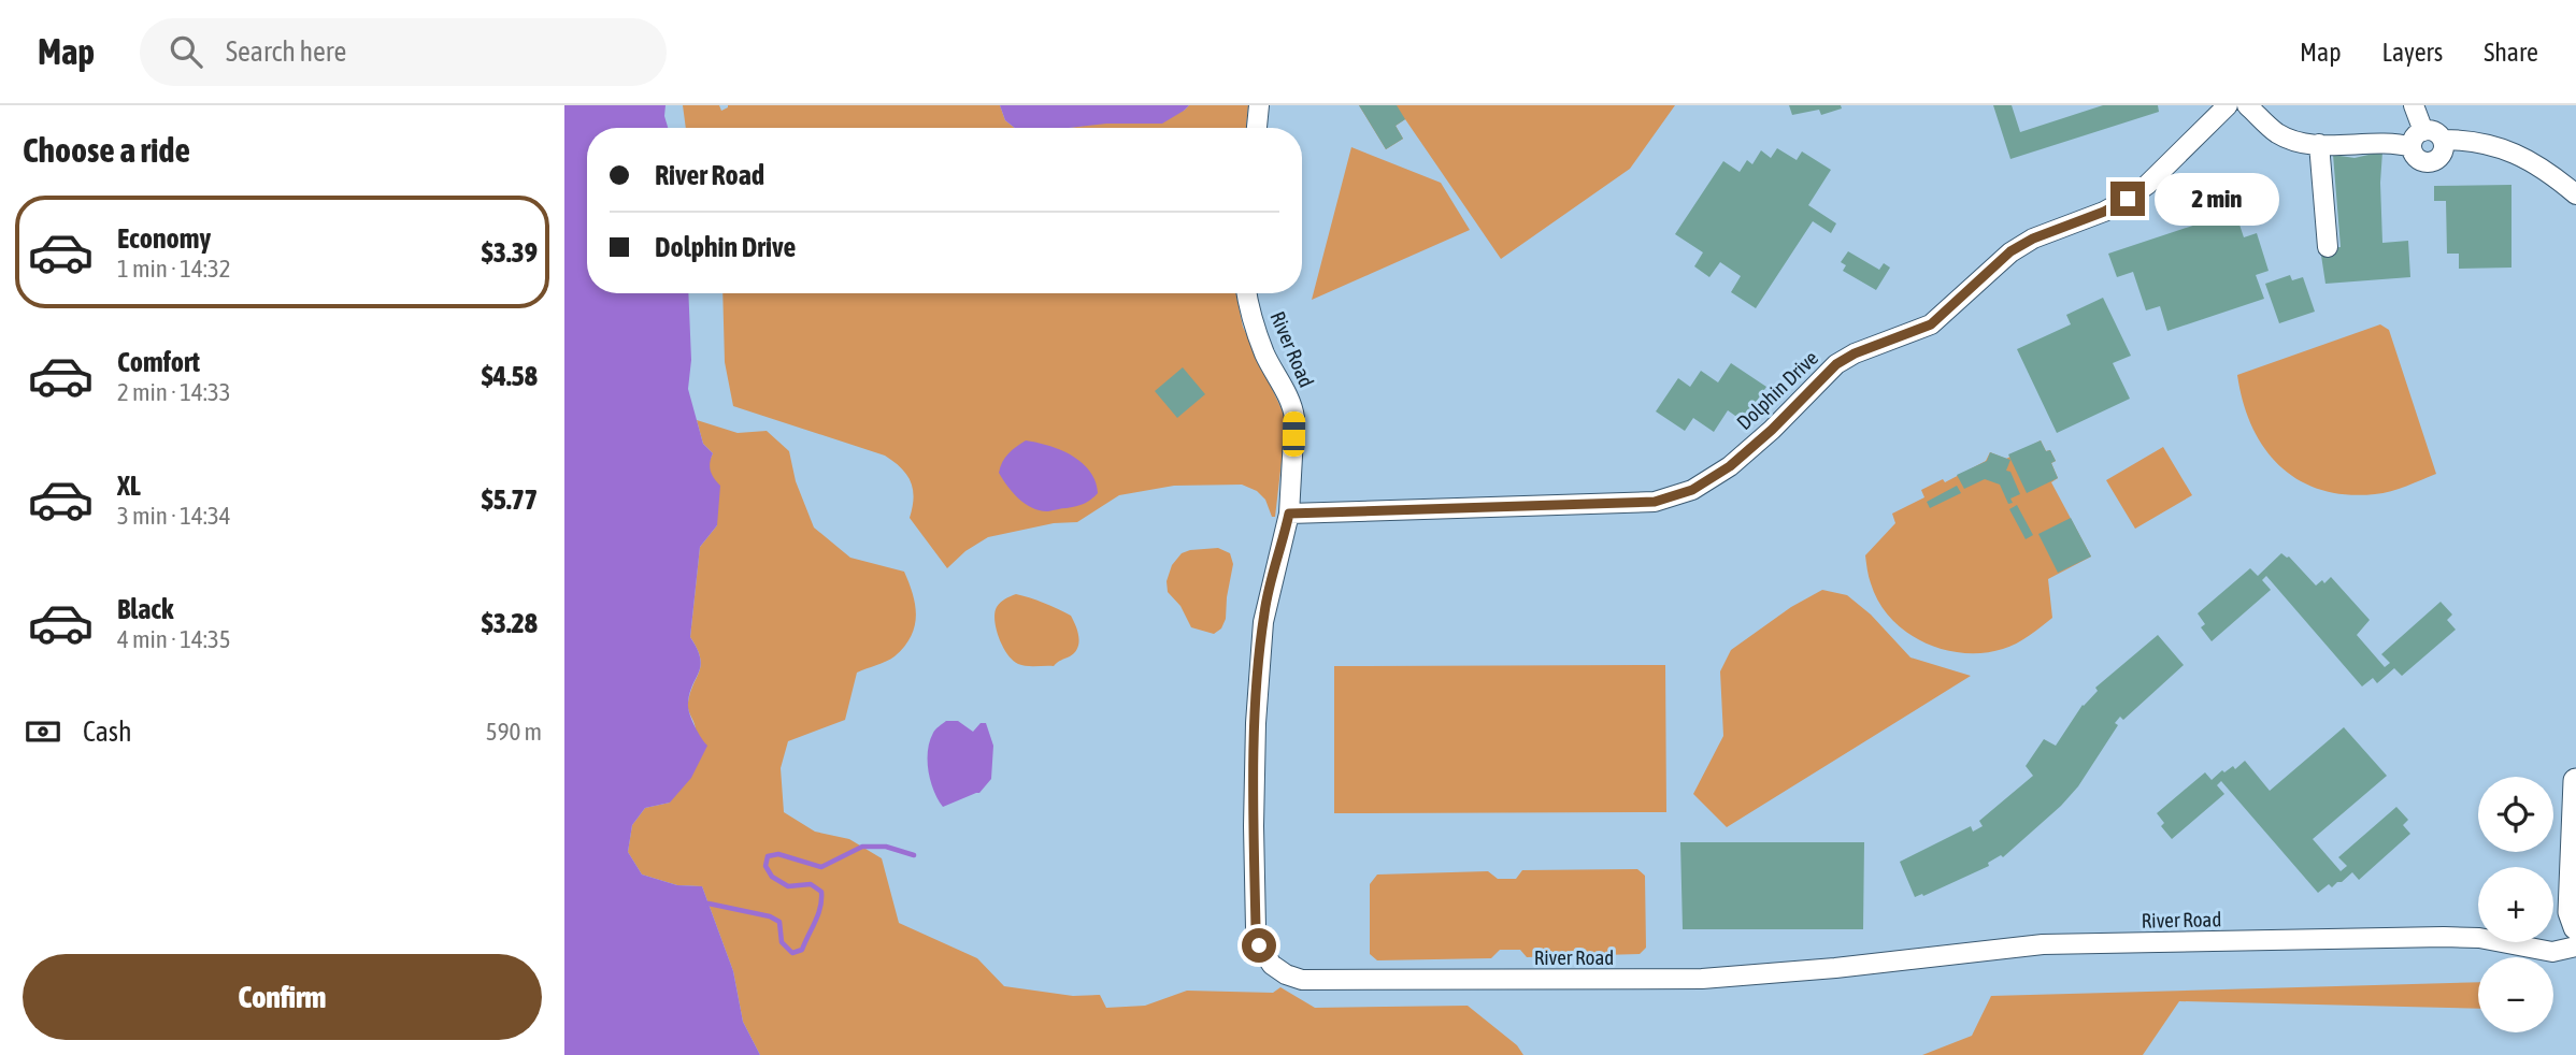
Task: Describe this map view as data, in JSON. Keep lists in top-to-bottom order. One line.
{"streets":{"street":["River Road","Dolphin Drive"]},"crossings":[["River Road","Dolphin Drive"]],"page":{"header":"Map","search":"Search here","nav":["Map","Layers","Share"],"heading":"Choose a ride","banner":["River Road","Dolphin Drive"],"bubble":"2 min","list":[{"name":"Economy","note":"1 min · 14:32","value":"$3.39"},{"name":"Comfort","note":"2 min · 14:33","value":"$4.58"},{"name":"XL","note":"3 min · 14:34","value":"$5.77"},{"name":"Black","note":"4 min · 14:35","value":"$3.28"}],"pay":["Cash","590 m"],"map_buttons":["+","−"],"buttons":"Confirm"}}
